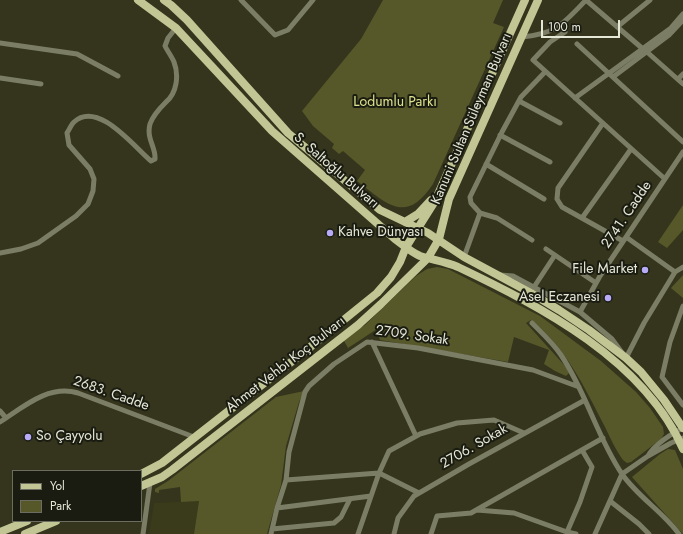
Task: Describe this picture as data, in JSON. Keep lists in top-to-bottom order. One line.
{"streets":{"main road":["Kanuni Sultan Süleyman Bulvarı","S. Saltoğlu Bulvarı","Ahmet Vehbi Koç Bulvarı"],"street":["2741. Cadde","2709. Sokak","2683. Cadde","2706. Sokak"]},"crossings":[["Kanuni Sultan Süleyman Bulvarı","S. Saltoğlu Bulvarı"],["Kanuni Sultan Süleyman Bulvarı","Ahmet Vehbi Koç Bulvarı"],["S. Saltoğlu Bulvarı","Ahmet Vehbi Koç Bulvarı"],["Ahmet Vehbi Koç Bulvarı","2683. Cadde"]],"parks":["Lodumlu Parkı"],"places":["Kahve Dünyası","File Market","Asel Eczanesi","So Çayyolu"],"legend":["Yol","Park"],"scale_bar":"100 m"}
